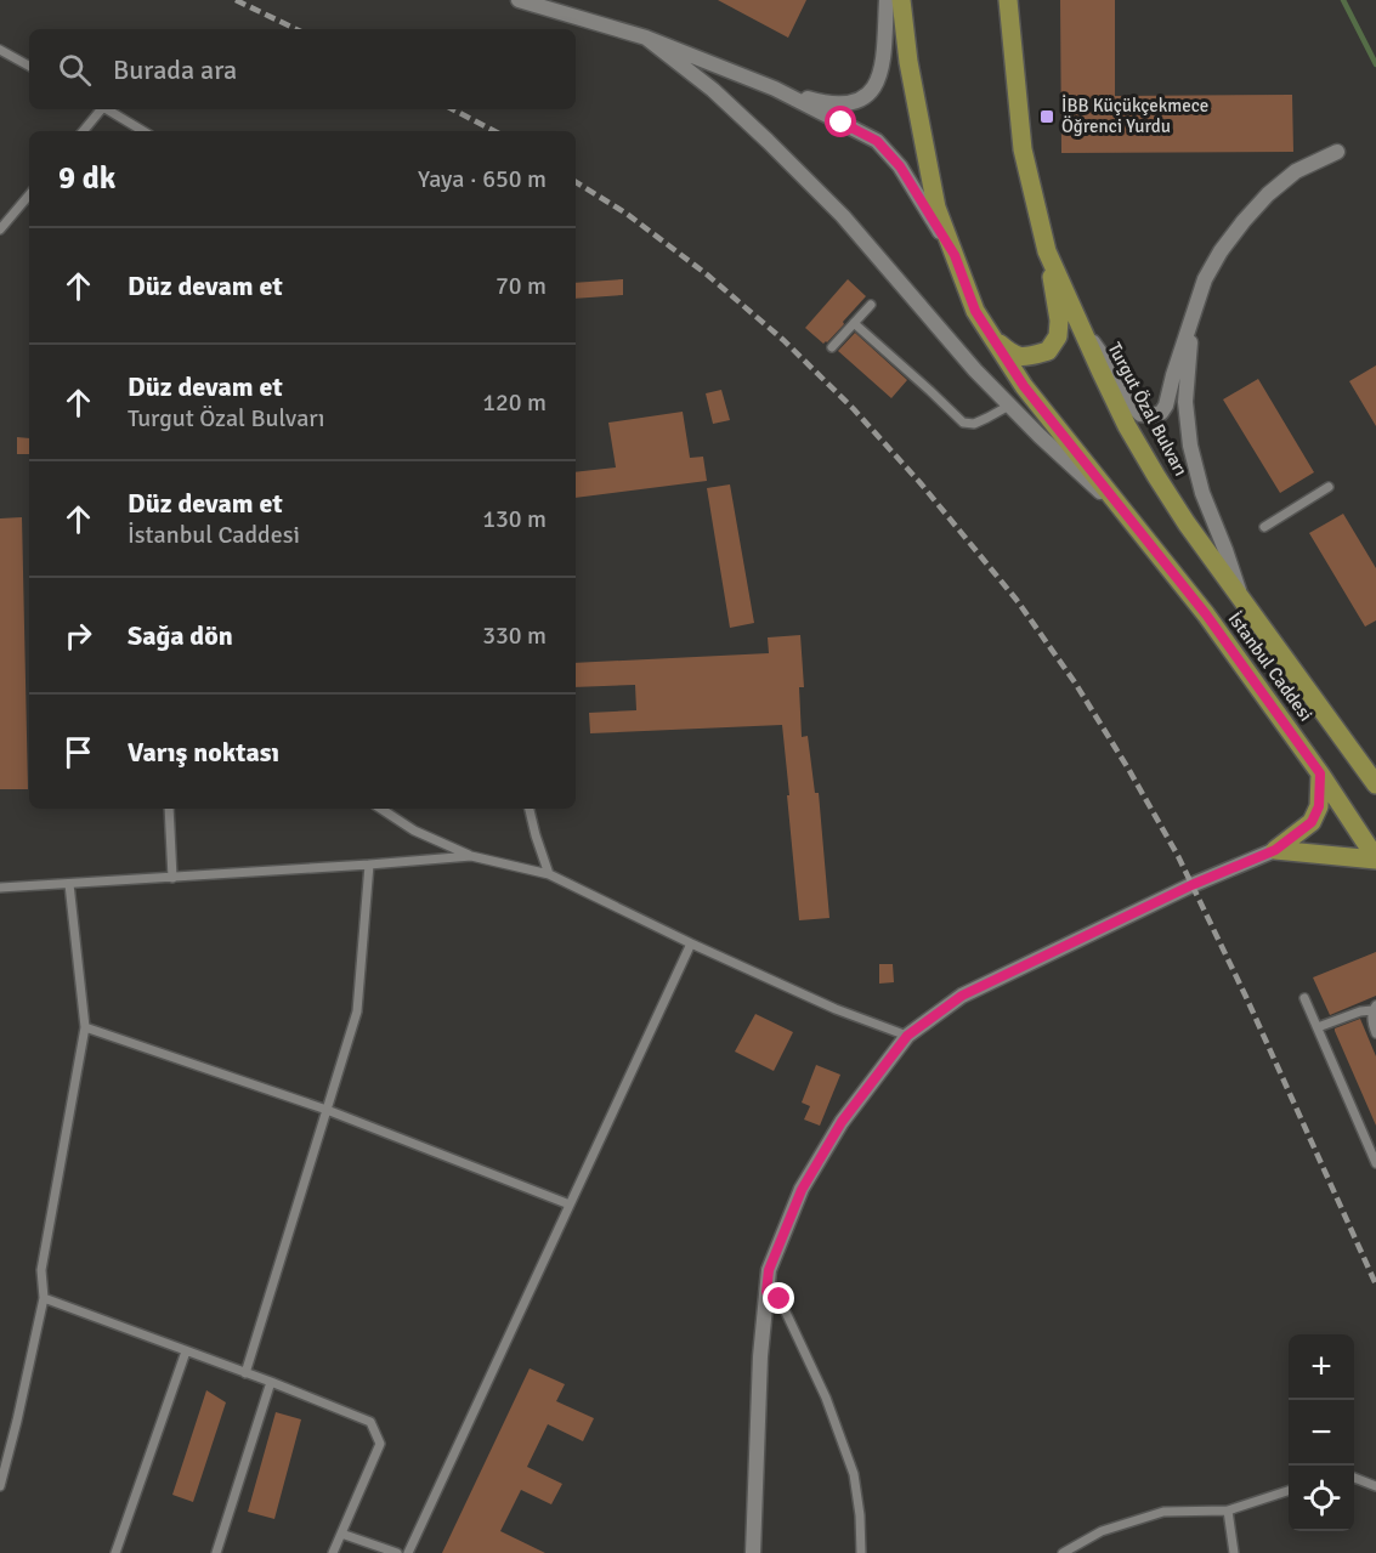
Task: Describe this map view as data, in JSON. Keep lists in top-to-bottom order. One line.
{"streets":{"main road":["Turgut Özal Bulvarı","İstanbul Caddesi"]},"places":{"transit":["İBB Küçükçekmece Öğrenci Yurdu"]},"page":{"search":"Burada ara","heading":["9 dk","Yaya · 650 m"],"list":[["Düz devam et","70 m"],["Düz devam et","Turgut Özal Bulvarı","120 m"],["Düz devam et","İstanbul Caddesi","130 m"],["Sağa dön","330 m"],"Varış noktası"],"map_buttons":["+","−"]}}
